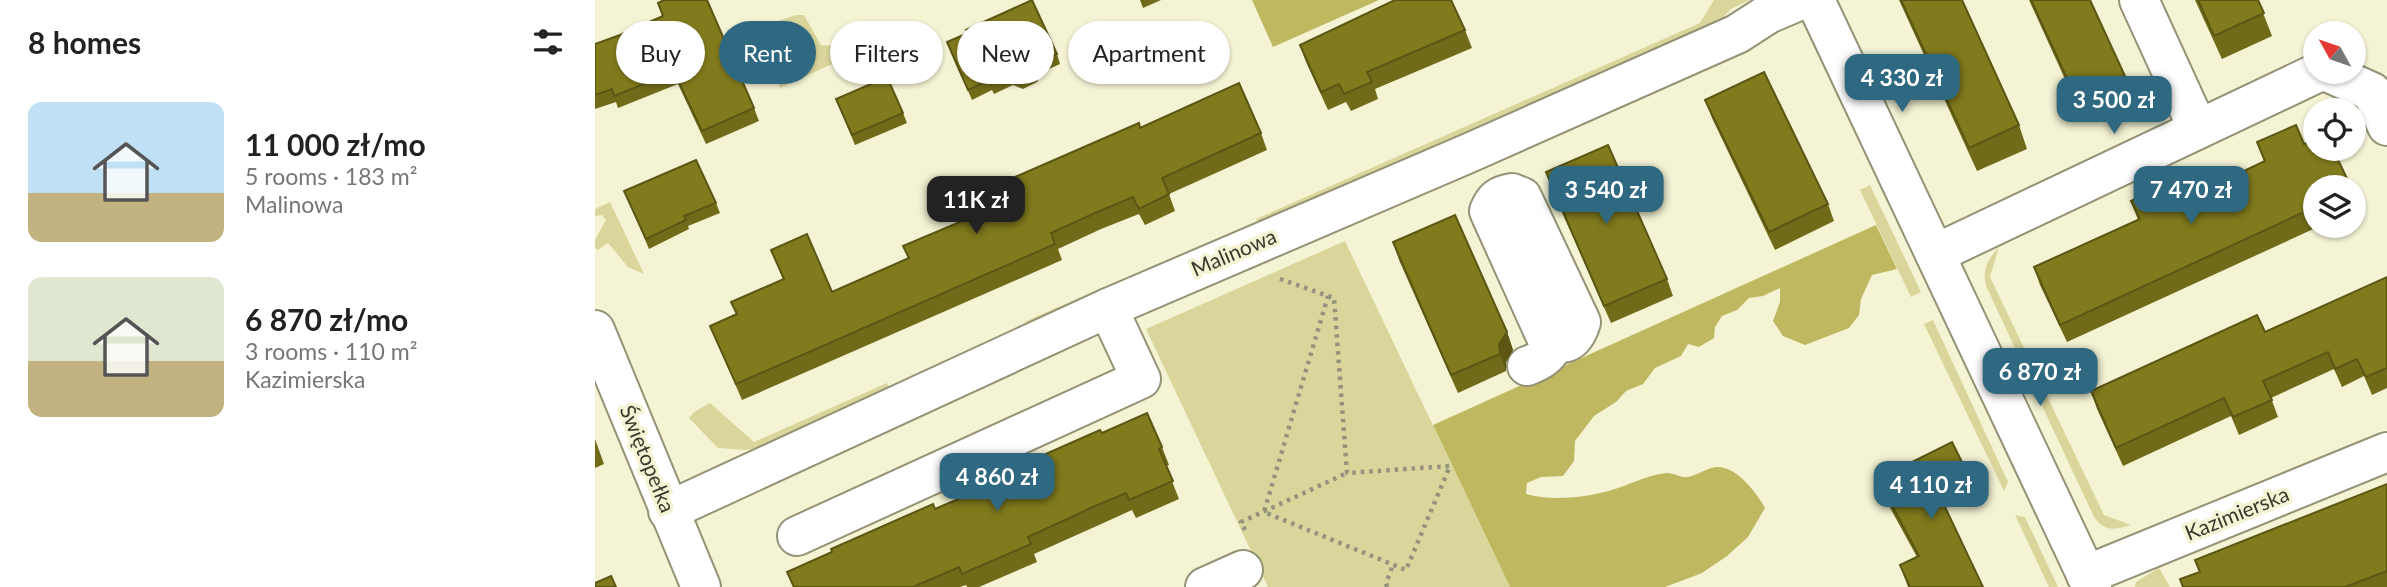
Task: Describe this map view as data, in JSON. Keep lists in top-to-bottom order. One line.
{"streets":{"street":["Malinowa","Świętopełka","Kazimierska"]},"crossings":[["Malinowa","Świętopełka"]],"north":"top left","page":{"heading":"8 homes","chip":["Buy","Rent","Filters","New","Apartment"],"price":["4 330 zł","3 500 zł","3 540 zł","7 470 zł","11K zł","6 870 zł","4 860 zł","4 110 zł"],"list":[{"name":"11 000 zł/mo","note":"5 rooms · 183 m² · Malinowa"},{"name":"6 870 zł/mo","note":"3 rooms · 110 m² · Kazimierska"}]}}
